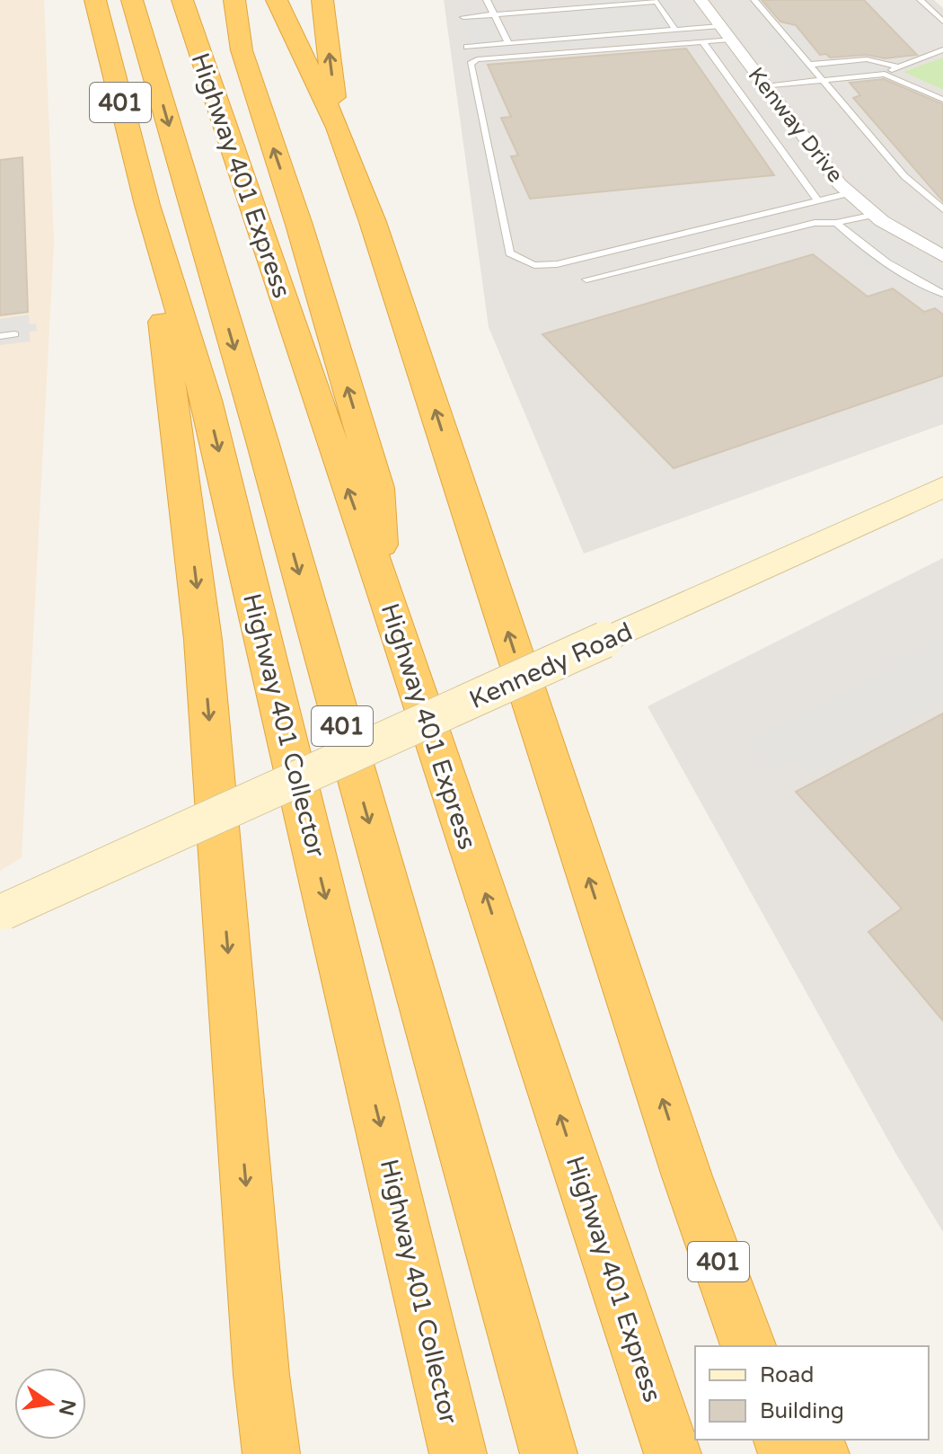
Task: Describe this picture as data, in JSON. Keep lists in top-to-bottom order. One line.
{"streets":{"highway":["401","Highway 401 Express","Highway 401 Collector"],"main road":["Kennedy Road"],"street":["Kenway Drive"]},"legend":["Road","Building"],"north":"right"}
